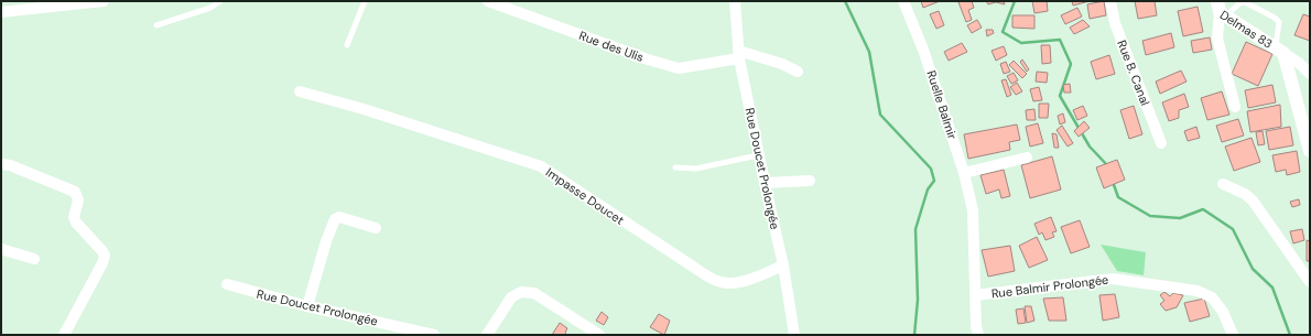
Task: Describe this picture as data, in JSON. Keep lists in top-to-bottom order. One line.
{"streets":{"street":["Delmas 83","Rue des Ulis","Rue B. Canal","Ruelle Balmir","Rue Doucet Prolongée","Impasse Doucet","Rue Balmir Prolongée"]},"crossings":[["Rue des Ulis","Rue Doucet Prolongée"],["Ruelle Balmir","Rue Balmir Prolongée"],["Rue Doucet Prolongée","Impasse Doucet"]]}
